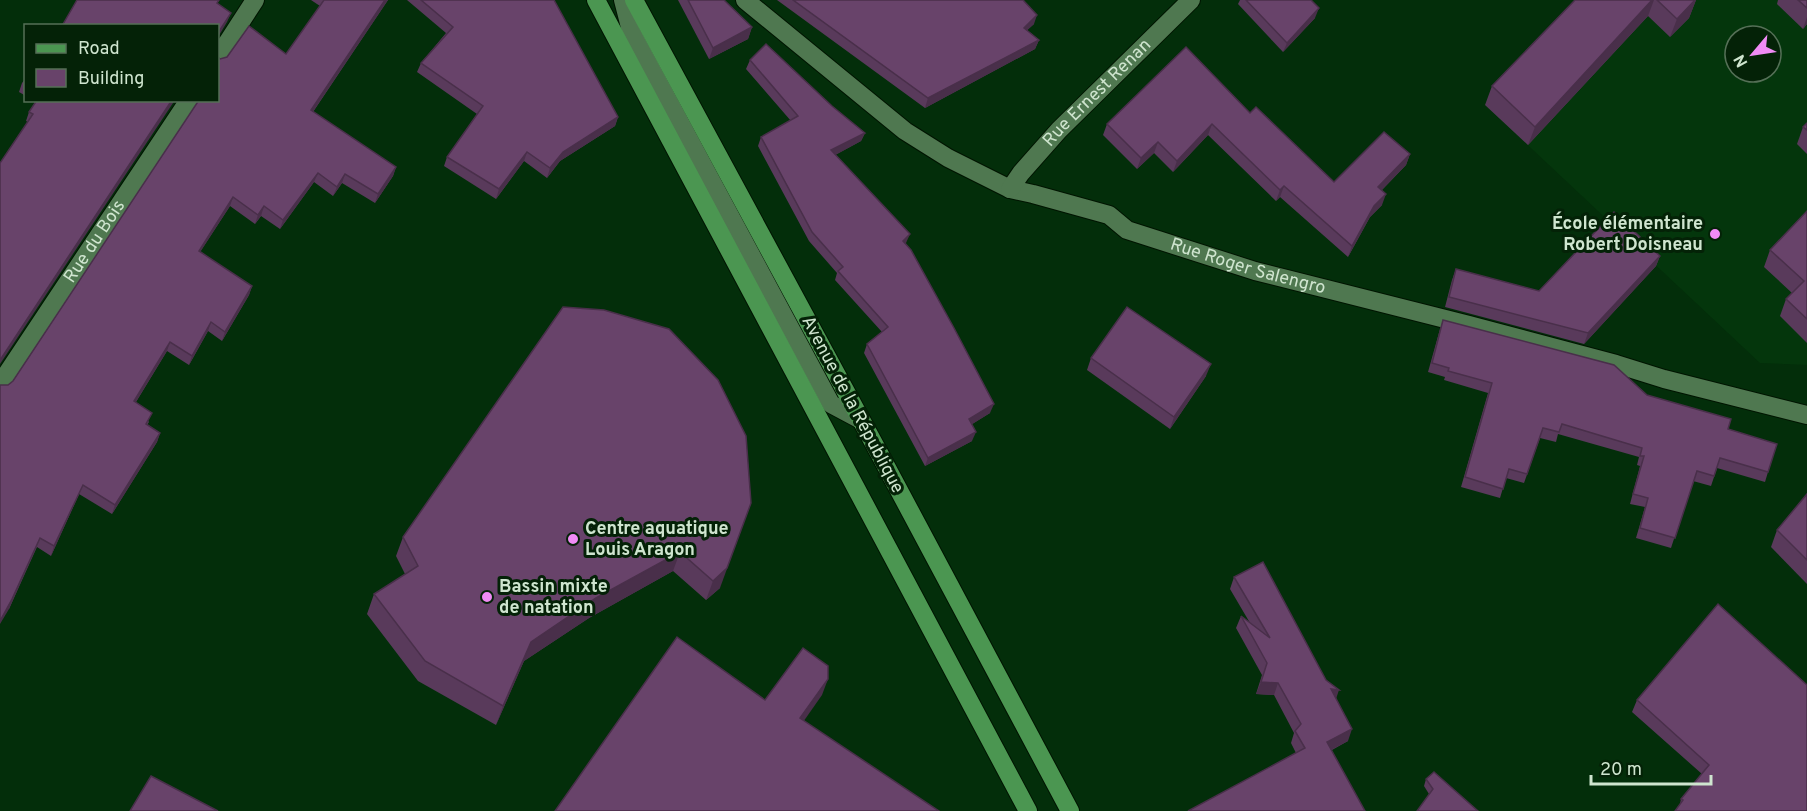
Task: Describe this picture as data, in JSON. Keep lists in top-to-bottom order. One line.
{"streets":{"main road":["Avenue de la République"],"street":["Rue Ernest Renan","Rue du Bois","Rue Roger Salengro"]},"crossings":[["Rue Ernest Renan","Rue Roger Salengro"]],"places":["École élémentaire Robert Doisneau","Centre aquatique Louis Aragon","Bassin mixte de natation"],"legend":["Road","Building"],"scale_bar":"20 m","north":"bottom left"}
